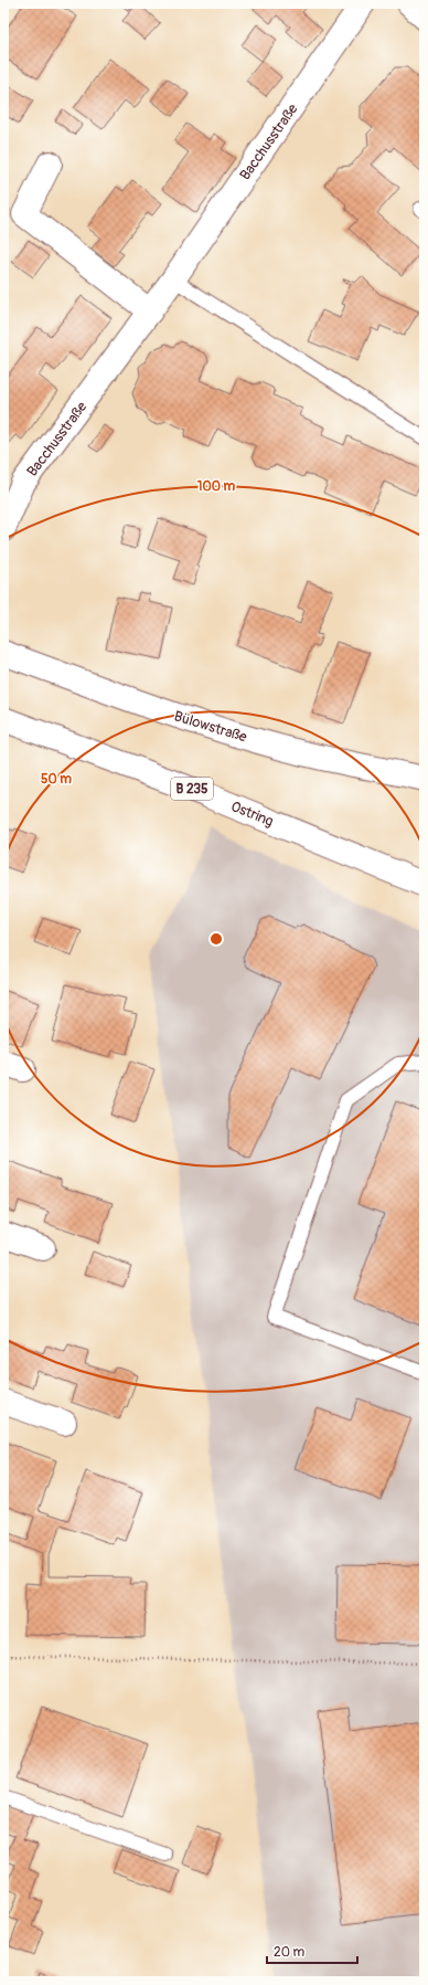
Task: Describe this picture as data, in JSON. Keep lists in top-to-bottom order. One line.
{"streets":{"street":["Bacchusstraße","Bülowstraße","B 235","Ostring"]},"scale_bar":"20 m","rings":["100 m","50 m"]}
